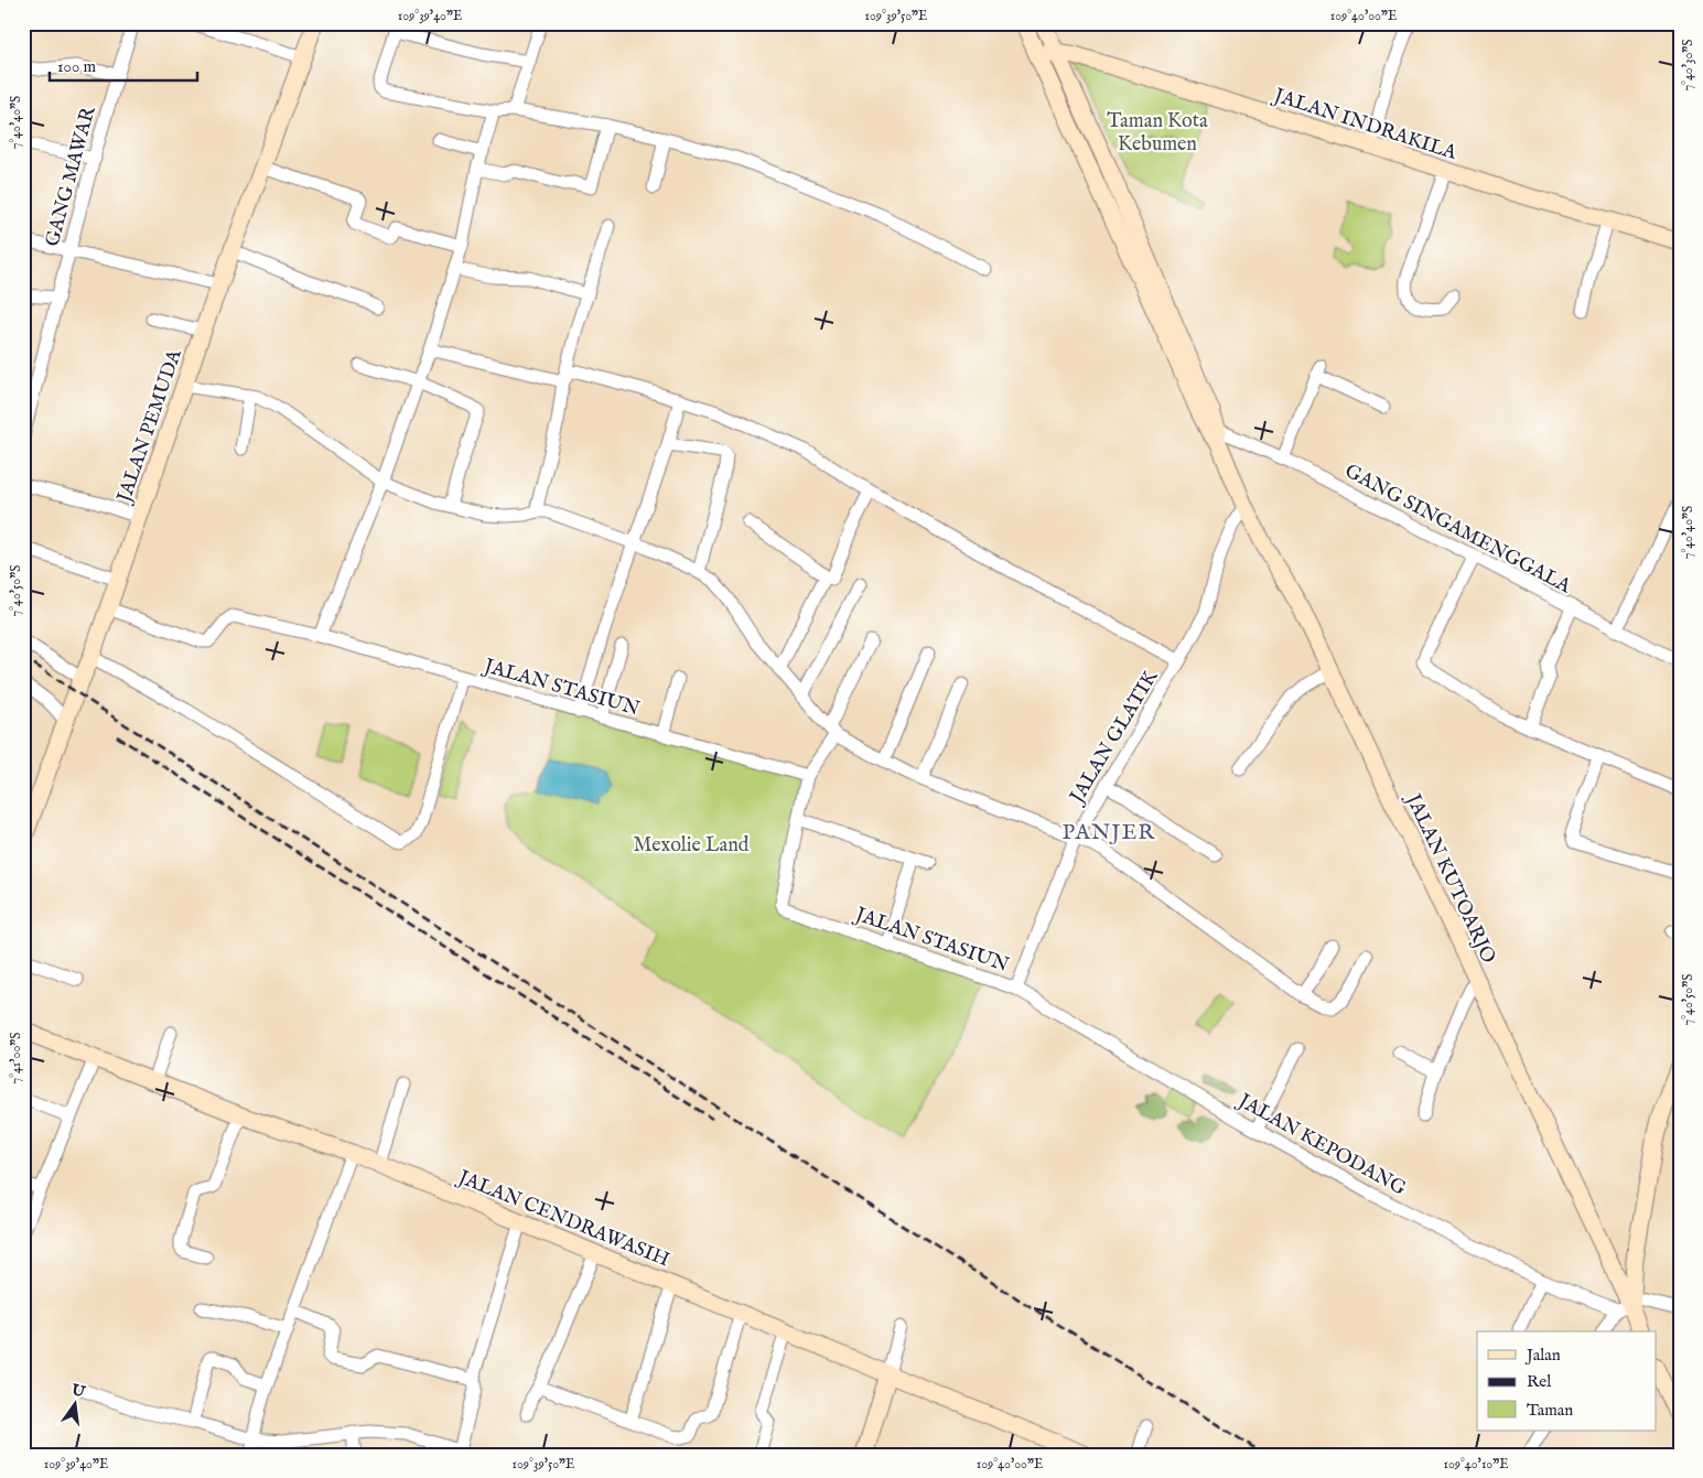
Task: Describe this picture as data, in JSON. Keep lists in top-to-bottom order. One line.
{"streets":{"main road":["JALAN INDRAKILA","JALAN PEMUDA","JALAN KUTOARJO","JALAN CENDRAWASIH"],"street":["GANG MAWAR","GANG SINGAMENGGALA","JALAN STASIUN","JALAN GLATIK","JALAN KEPODANG"]},"crossings":[["JALAN PEMUDA","JALAN STASIUN"],["GANG SINGAMENGGALA","JALAN KUTOARJO"],["JALAN STASIUN","JALAN GLATIK"],["JALAN STASIUN","JALAN KEPODANG"],["JALAN GLATIK","JALAN KUTOARJO"],["JALAN GLATIK","JALAN KEPODANG"],["JALAN KUTOARJO","JALAN KEPODANG"]],"districts":["PANJER"],"parks":["Taman Kota Kebumen","Mexolie Land"],"legend":["Jalan","Rel","Taman"],"scale_bar":"100 m","north":"top","coordinates":["109°39'40\"E","109°39'50\"E","109°40'00\"E","7°40'30\"S","7°40'40\"S","7°40'50\"S","7°41'00\"S","109°40'10\"E"]}
